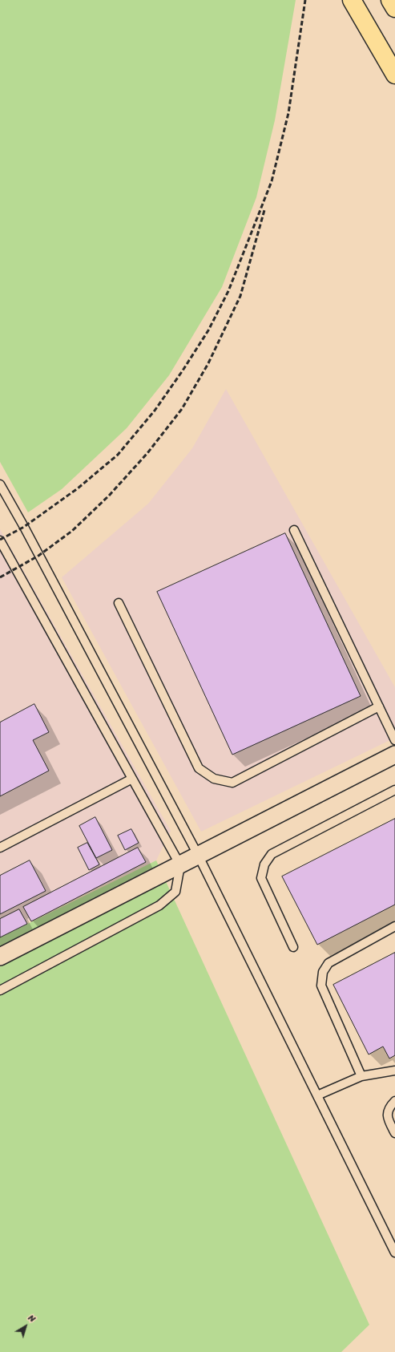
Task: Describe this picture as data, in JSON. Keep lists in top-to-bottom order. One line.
{"north":"top right"}
